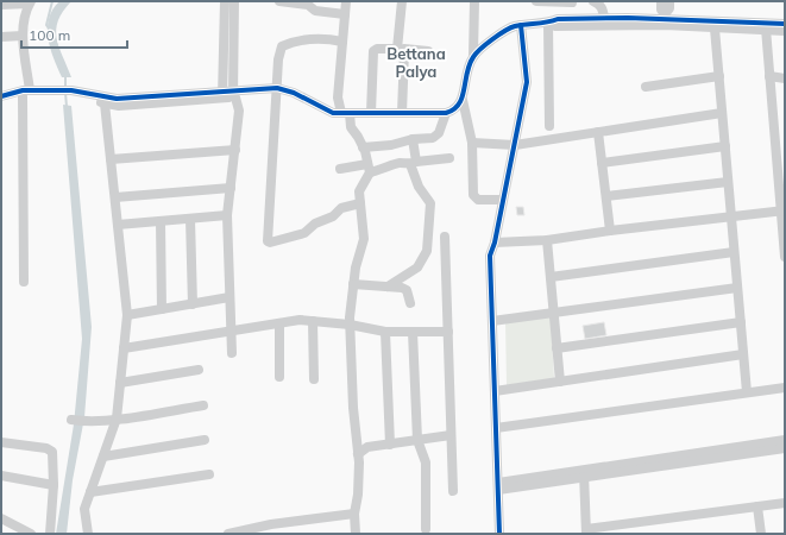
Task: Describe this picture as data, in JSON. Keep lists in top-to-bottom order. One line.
{"districts":["Bettana Palya"],"scale_bar":"100 m"}
